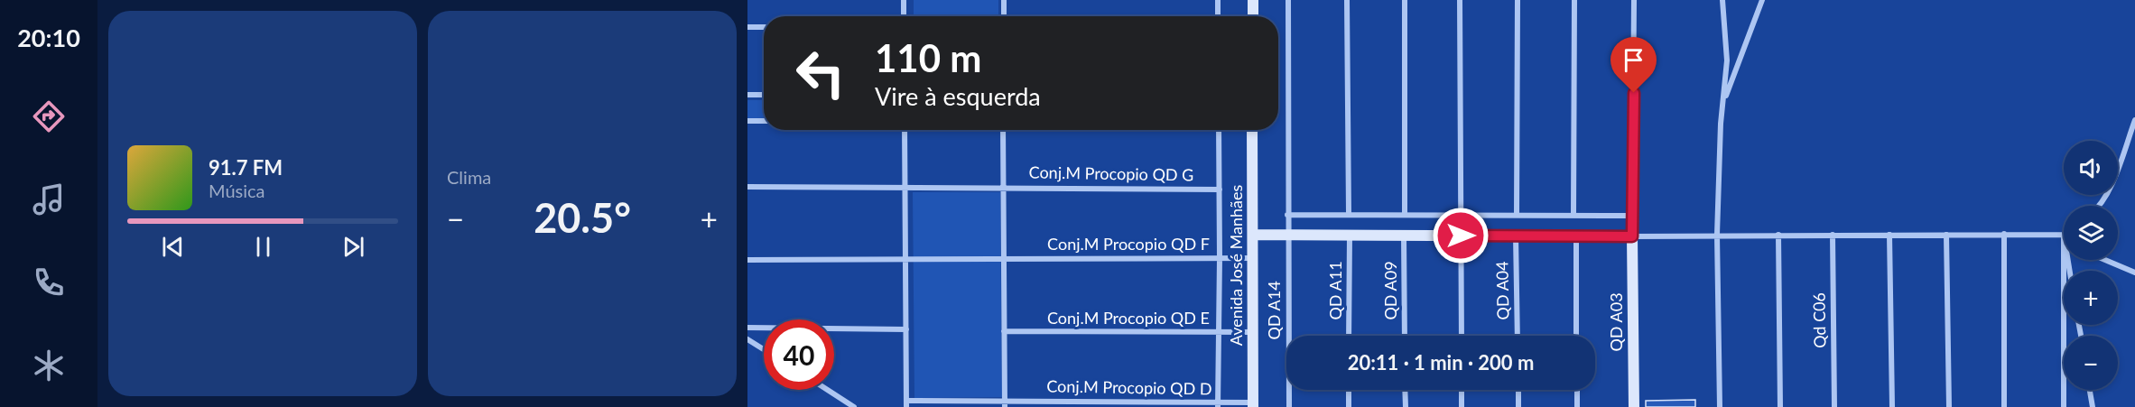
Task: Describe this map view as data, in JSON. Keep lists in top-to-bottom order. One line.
{"streets":{"street":["Conj.M Procopio QD G","Conj.M Procopio QD F","Avenida José Manhães","QD A11","QD A09","QD A04","QD A14","Conj.M Procopio QD E","Qd C06","QD A03","Conj.M Procopio QD D"]},"crossings":[["Conj.M Procopio QD F","Avenida José Manhães"],["Avenida José Manhães","Conj.M Procopio QD E"],["Avenida José Manhães","Conj.M Procopio QD D"]],"page":{"tabs":"20:10","tile":"Clima","turn":["110 m","Vire à esquerda"],"map_buttons":["+","−"],"song":["91.7 FM","Música"],"heat":["−","20.5°","+"],"limit":"40","trip":"20:11 · 1 min · 200 m"}}
